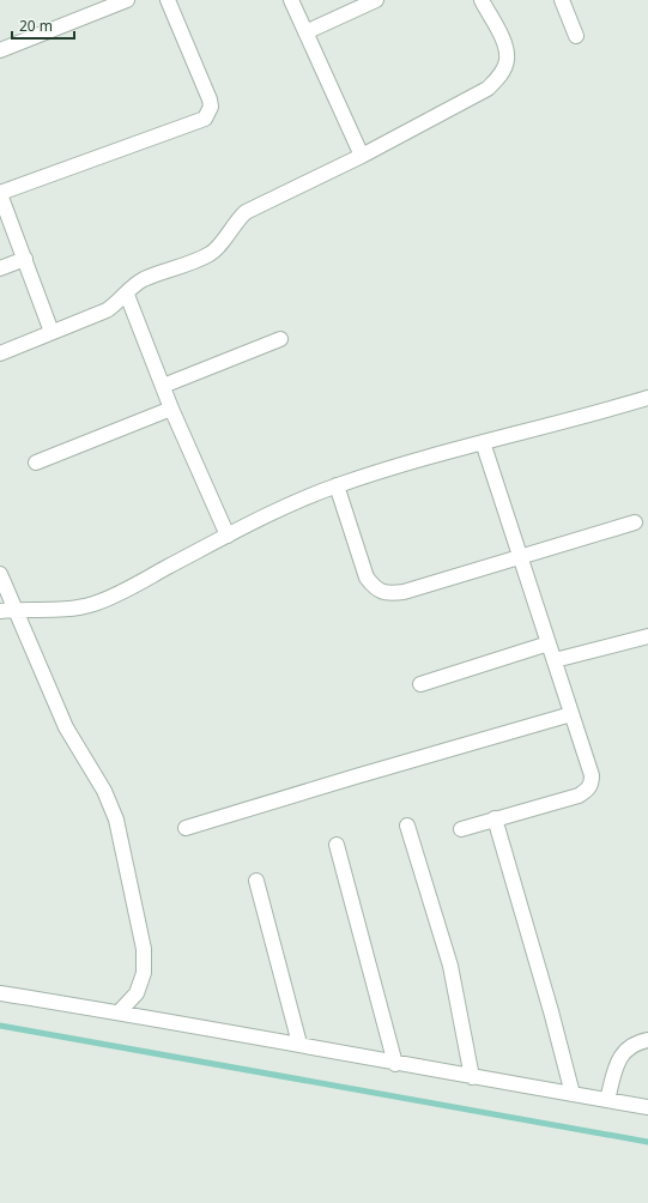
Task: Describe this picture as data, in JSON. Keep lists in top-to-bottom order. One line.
{"scale_bar":"20 m"}
